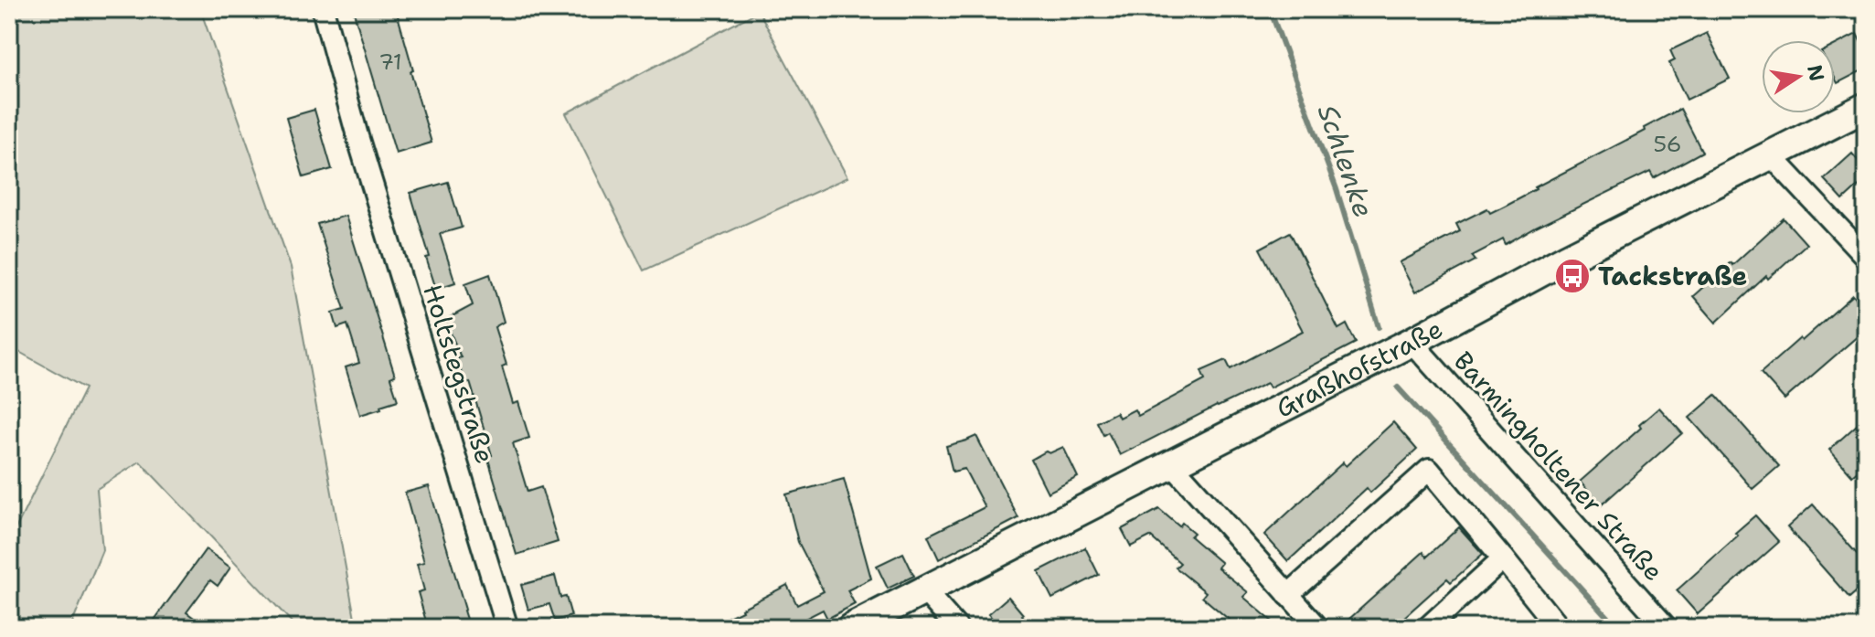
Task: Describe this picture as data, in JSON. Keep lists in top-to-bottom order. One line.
{"streets":{"street":["Graßhofstraße","Holtstegstraße","Barmingholtener Straße"]},"crossings":[["Graßhofstraße","Barmingholtener Straße"]],"water":["Schlenke"],"places":{"bus stop":["Tackstraße"]},"house_numbers":["71","56"],"north":"right"}
